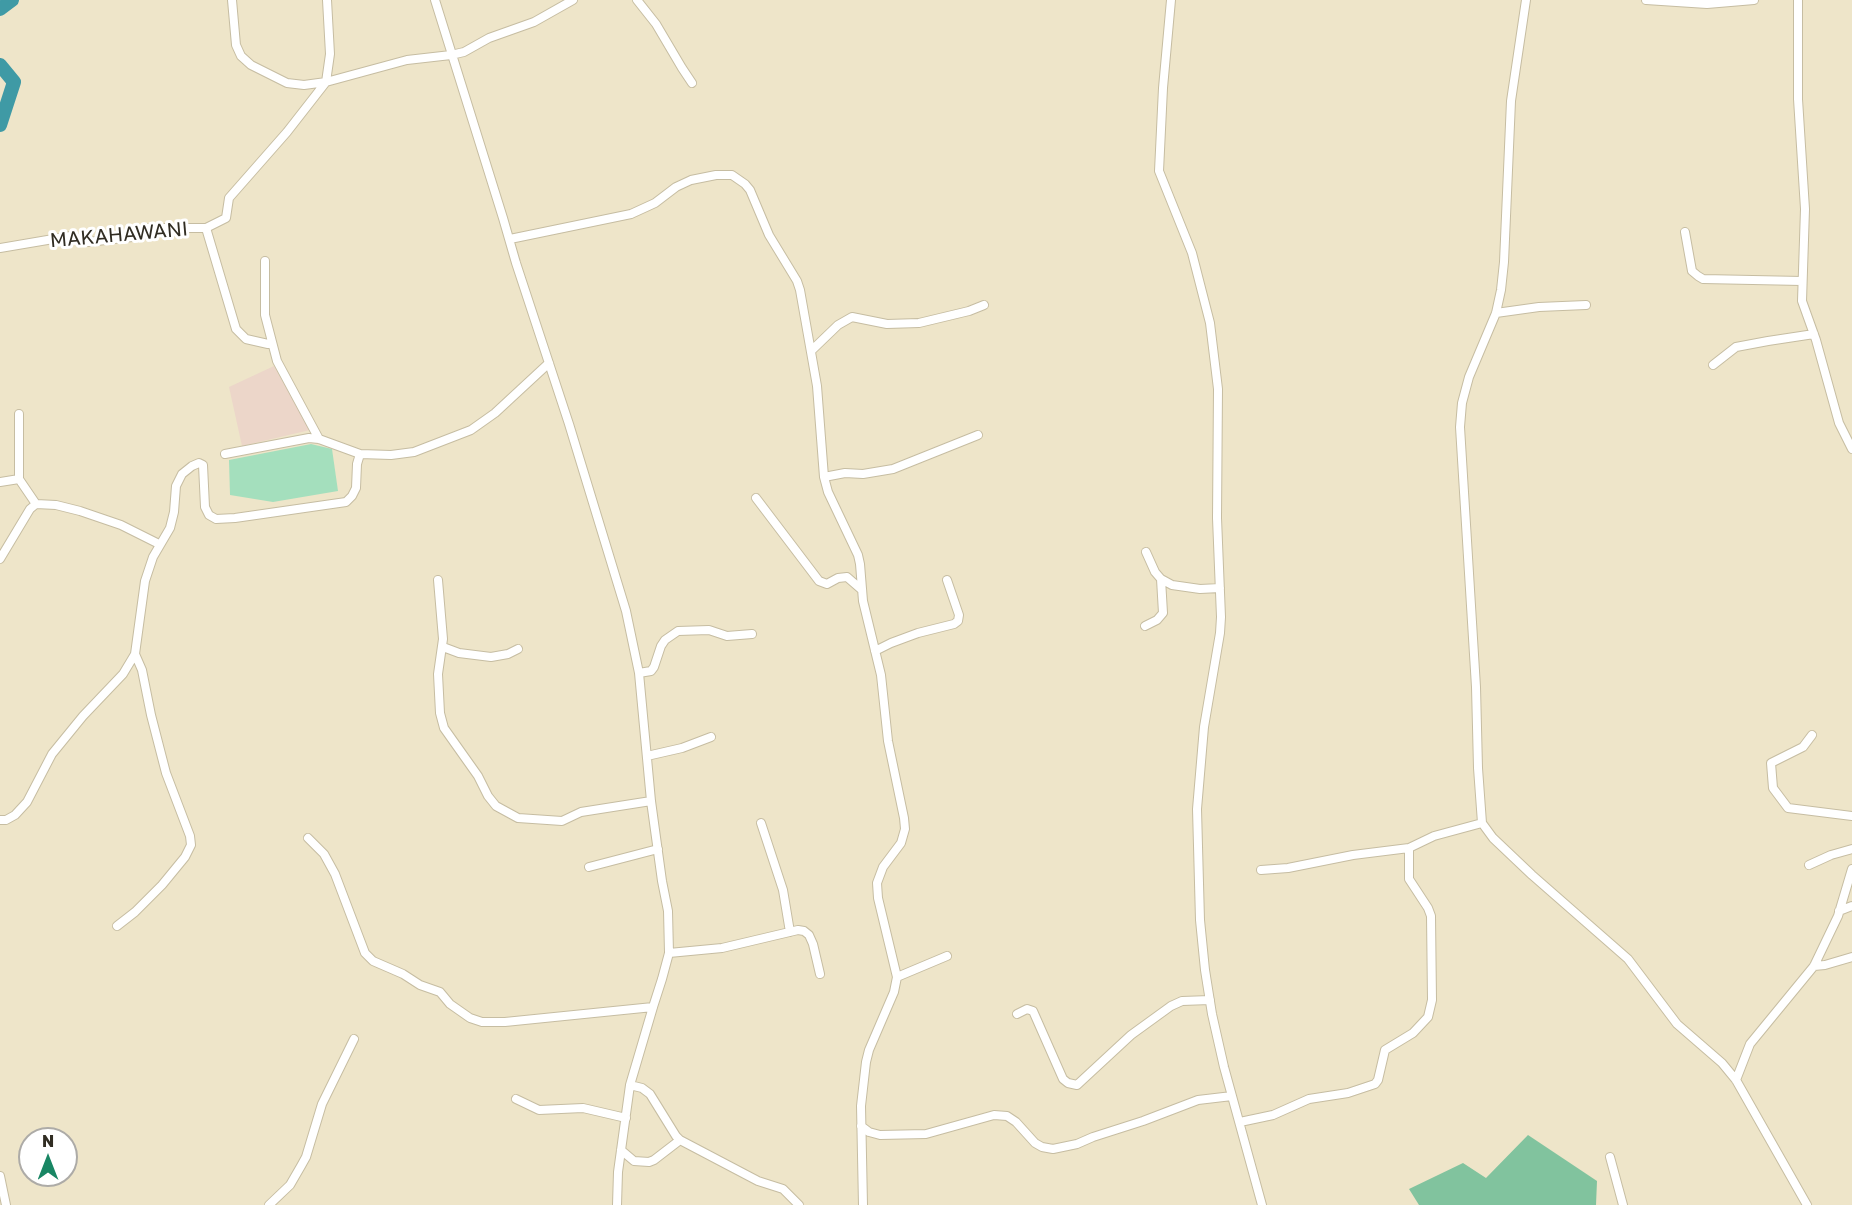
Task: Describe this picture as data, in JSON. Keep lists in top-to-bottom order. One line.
{"streets":{"street":["MAKAHAWANI"]},"north":"top"}
